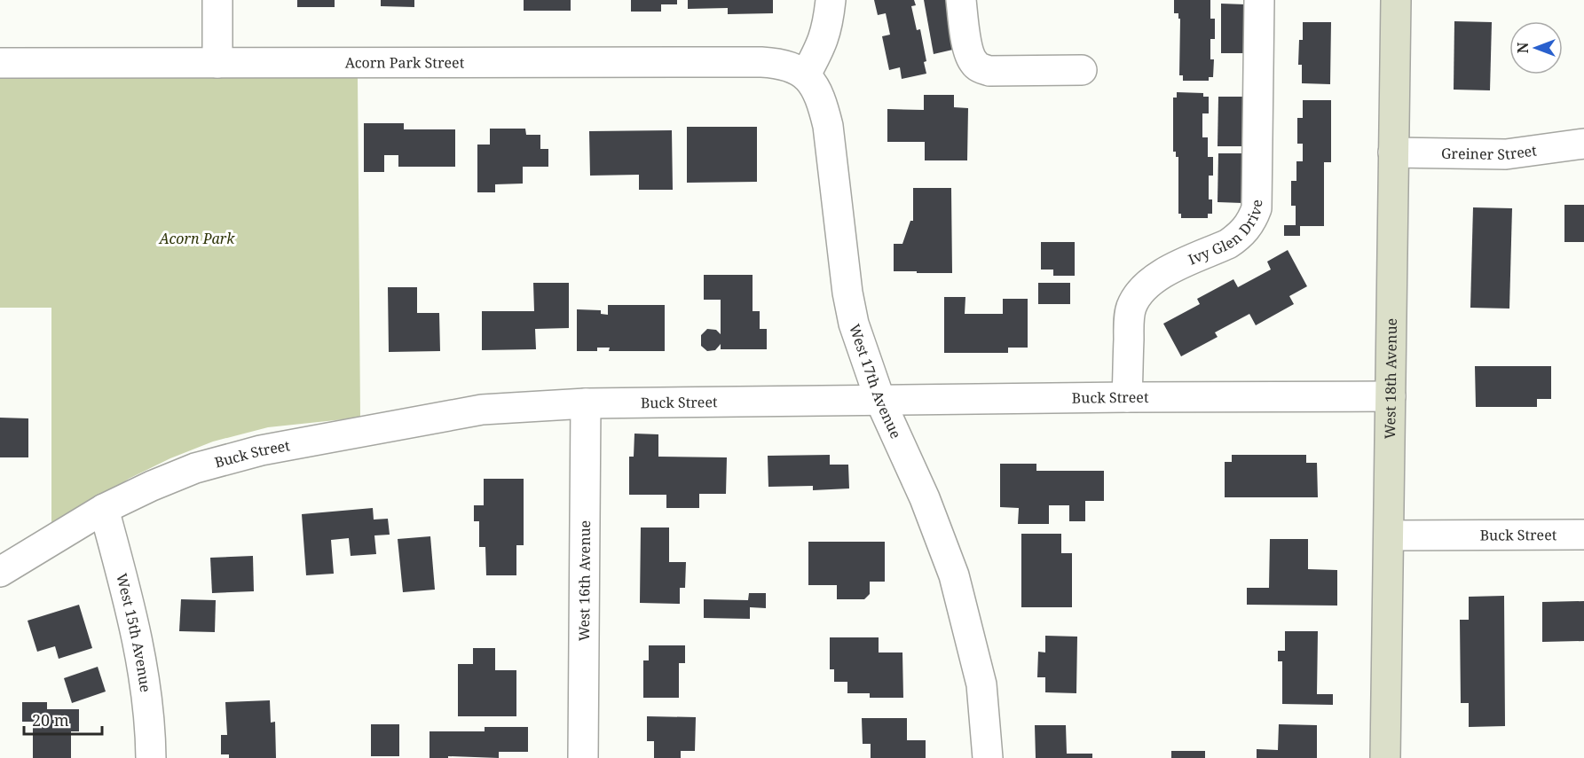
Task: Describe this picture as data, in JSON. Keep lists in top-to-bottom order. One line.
{"streets":{"main road":["West 18th Avenue"],"street":["Acorn Park Street","Greiner Street","Ivy Glen Drive","West 17th Avenue","Buck Street","West 16th Avenue","West 15th Avenue"]},"crossings":[["Acorn Park Street","West 17th Avenue"],["Greiner Street","West 18th Avenue"],["Ivy Glen Drive","Buck Street"],["West 18th Avenue","Buck Street"],["West 17th Avenue","Buck Street"],["Buck Street","West 16th Avenue"],["Buck Street","West 15th Avenue"]],"parks":["Acorn Park"],"scale_bar":"20 m","north":"left"}
